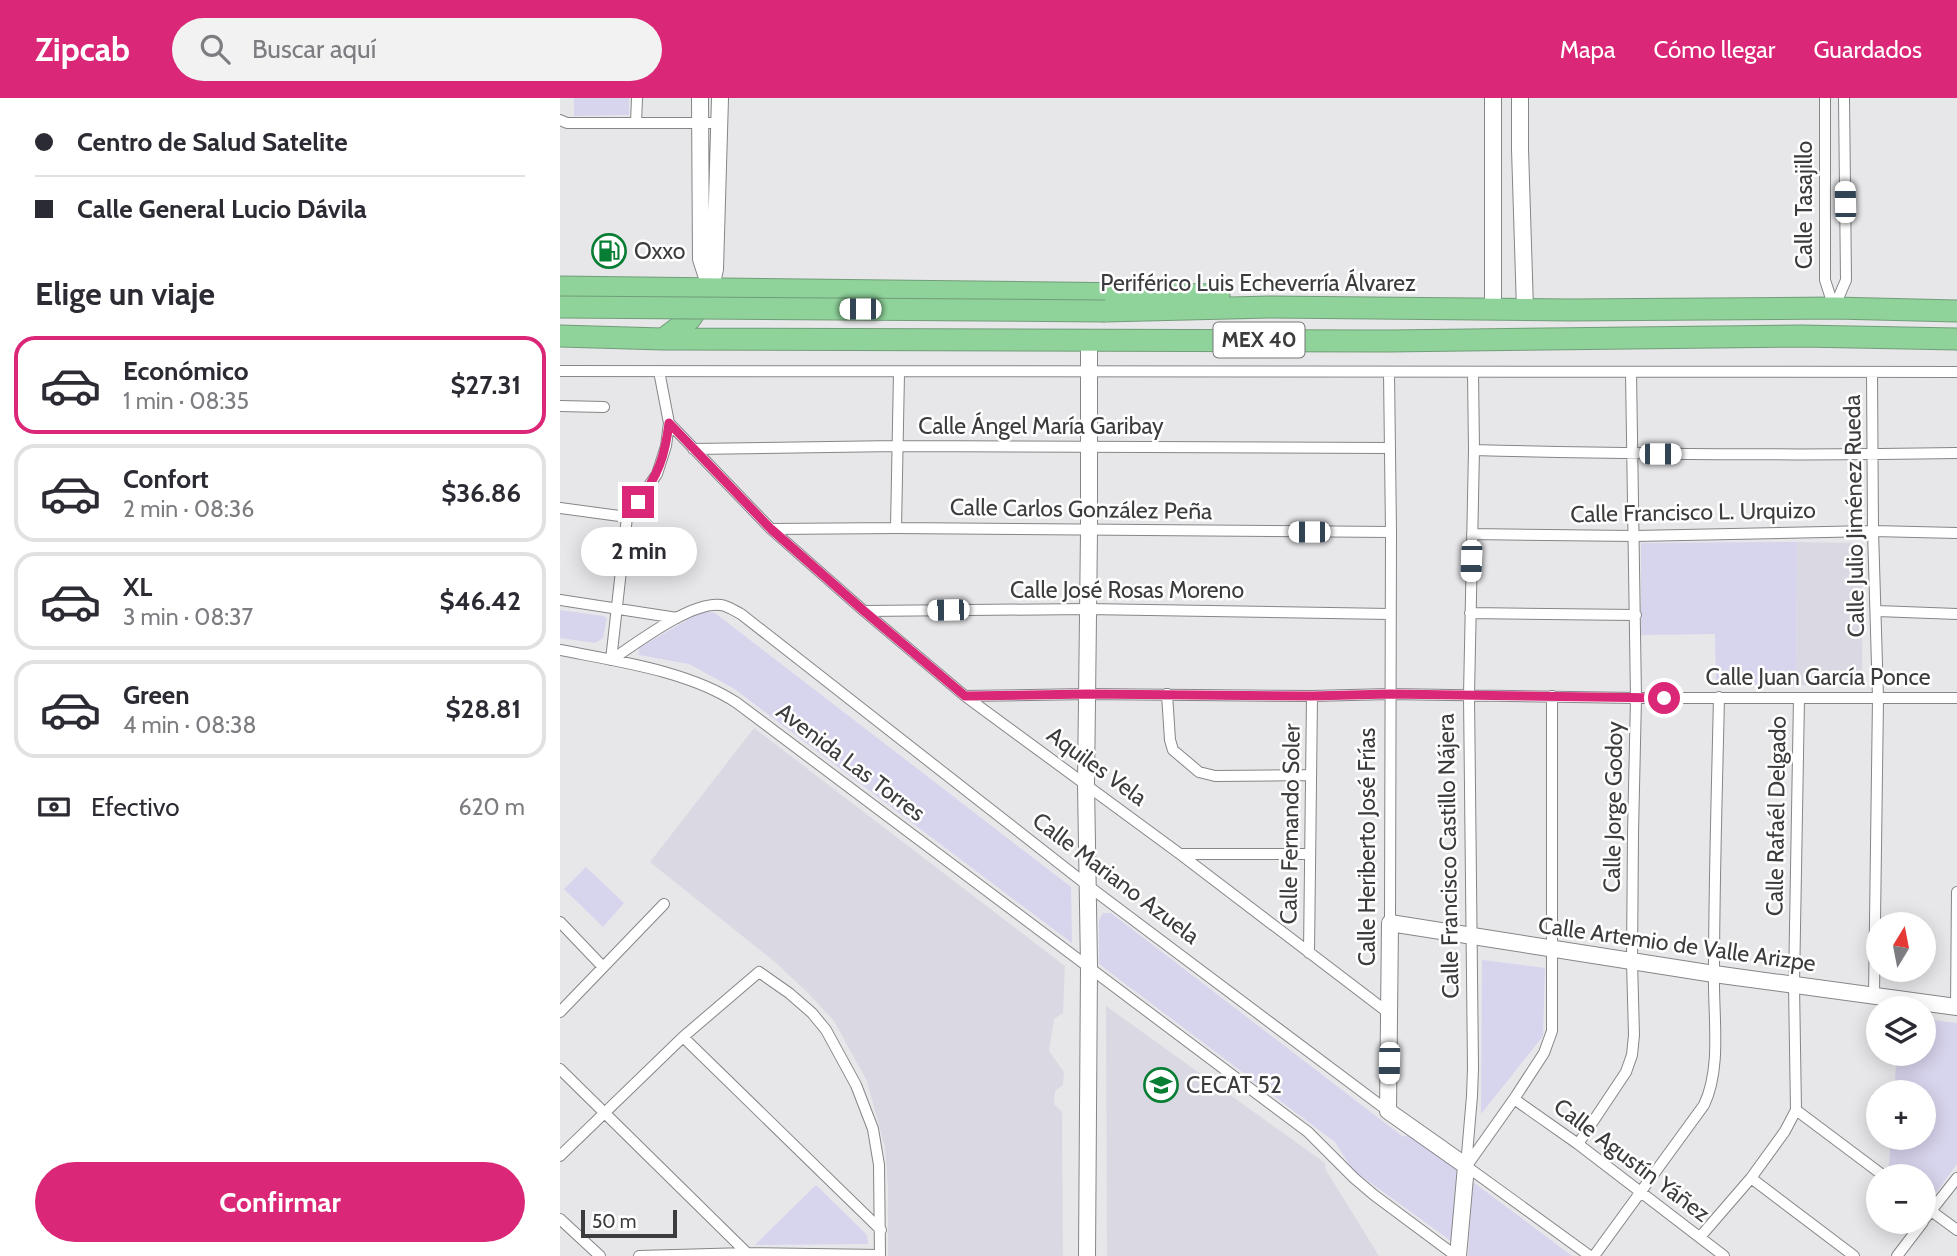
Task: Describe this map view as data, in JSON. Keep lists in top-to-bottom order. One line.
{"streets":{"highway":["Periférico Luis Echeverría Álvarez","MEX 40"],"street":["Calle Tasajillo","Calle Ángel María Garibay","Calle Carlos González Peña","Calle Francisco L. Urquizo","Calle Julio Jiménez Rueda","Calle José Rosas Moreno","Calle Juan García Ponce","Avenida Las Torres","Aquiles Vela","Calle Jorge Godoy","Calle Rafaél Delgado","Calle Fernando Soler","Calle Heriberto José Frías","Calle Francisco Castillo Nájera","Calle Mariano Azuela","Calle Artemio de Valle Arizpe","Calle Agustín Yáñez"]},"crossings":[["Calle Tasajillo","Periférico Luis Echeverría Álvarez"],["Calle Ángel María Garibay","Aquiles Vela"],["Calle Ángel María Garibay","Calle Heriberto José Frías"],["Calle Carlos González Peña","Aquiles Vela"],["Calle Carlos González Peña","Calle Heriberto José Frías"],["Calle Francisco L. Urquizo","Calle Julio Jiménez Rueda"],["Calle Francisco L. Urquizo","Calle Jorge Godoy"],["Calle Francisco L. Urquizo","Calle Francisco Castillo Nájera"],["Calle Julio Jiménez Rueda","Calle Juan García Ponce"],["Calle Julio Jiménez Rueda","Calle Artemio de Valle Arizpe"],["Calle José Rosas Moreno","Aquiles Vela"],["Calle José Rosas Moreno","Calle Heriberto José Frías"],["Calle Juan García Ponce","Aquiles Vela"],["Calle Juan García Ponce","Calle Jorge Godoy"],["Calle Juan García Ponce","Calle Rafaél Delgado"],["Calle Juan García Ponce","Calle Fernando Soler"],["Calle Juan García Ponce","Calle Heriberto José Frías"],["Calle Juan García Ponce","Calle Francisco Castillo Nájera"],["Avenida Las Torres","Calle Francisco Castillo Nájera"],["Avenida Las Torres","Calle Mariano Azuela"],["Aquiles Vela","Calle Fernando Soler"],["Aquiles Vela","Calle Heriberto José Frías"],["Calle Jorge Godoy","Calle Artemio de Valle Arizpe"],["Calle Jorge Godoy","Calle Agustín Yáñez"],["Calle Rafaél Delgado","Calle Artemio de Valle Arizpe"],["Calle Heriberto José Frías","Calle Mariano Azuela"],["Calle Heriberto José Frías","Calle Artemio de Valle Arizpe"],["Calle Francisco Castillo Nájera","Calle Mariano Azuela"],["Calle Francisco Castillo Nájera","Calle Artemio de Valle Arizpe"]],"places":{"fuel station":["Oxxo"],"school or university":["CECAT 52"]},"scale_bar":"50 m","north":"top","page":{"header":"Zipcab","search":"Buscar aquí","nav":["Mapa","Cómo llegar","Guardados"],"banner":["Centro de Salud Satelite","Calle General Lucio Dávila"],"heading":"Elige un viaje","list":[{"name":"Económico","note":"1 min · 08:35","value":"$27.31"},{"name":"Confort","note":"2 min · 08:36","value":"$36.86"},{"name":"XL","note":"3 min · 08:37","value":"$46.42"},{"name":"Green","note":"4 min · 08:38","value":"$28.81"}],"bubble":"2 min","pay":["Efectivo","620 m"],"map_buttons":["+","−"],"buttons":"Confirmar","scale":"50 m"}}
